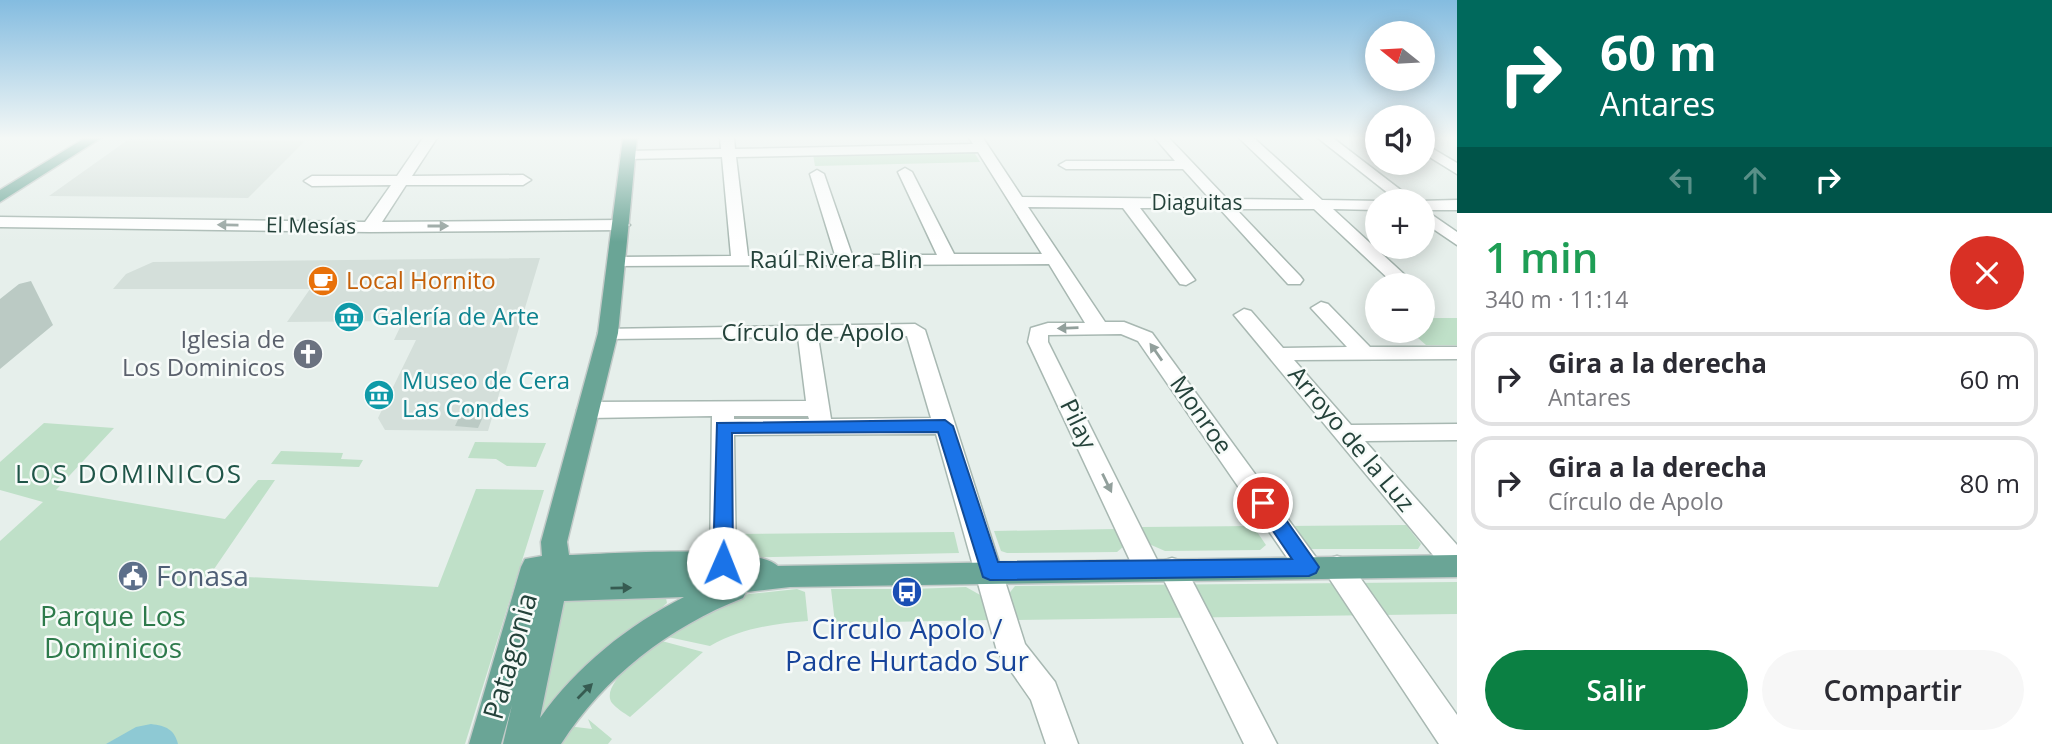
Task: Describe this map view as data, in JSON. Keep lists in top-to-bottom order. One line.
{"streets":{"main road":["Patagonia"],"street":["Diaguitas","El Mesías","Raúl Rivera Blin","Círculo de Apolo","Monroe","Pilay","Arroyo de la Luz"]},"crossings":[["Monroe","Pilay"]],"districts":["LOS DOMINICOS"],"parks":["Parque Los Dominicos"],"places":{"cafe":["Local Hornito"],"museum":["Galería de Arte","Museo de Cera Las Condes"],"church":["Iglesia de Los Dominicos"],"public building":["Fonasa"],"bus stop":["Circulo Apolo / Padre Hurtado Sur"]},"north":"left","page":{"turn":["60 m","Antares"],"map_buttons":["+","−"],"heading":["1 min","340 m · 11:14"],"list":[{"name":"Gira a la derecha","note":"Antares","value":"60 m"},{"name":"Gira a la derecha","note":"Círculo de Apolo","value":"80 m"}],"buttons":["Salir","Compartir"]}}
